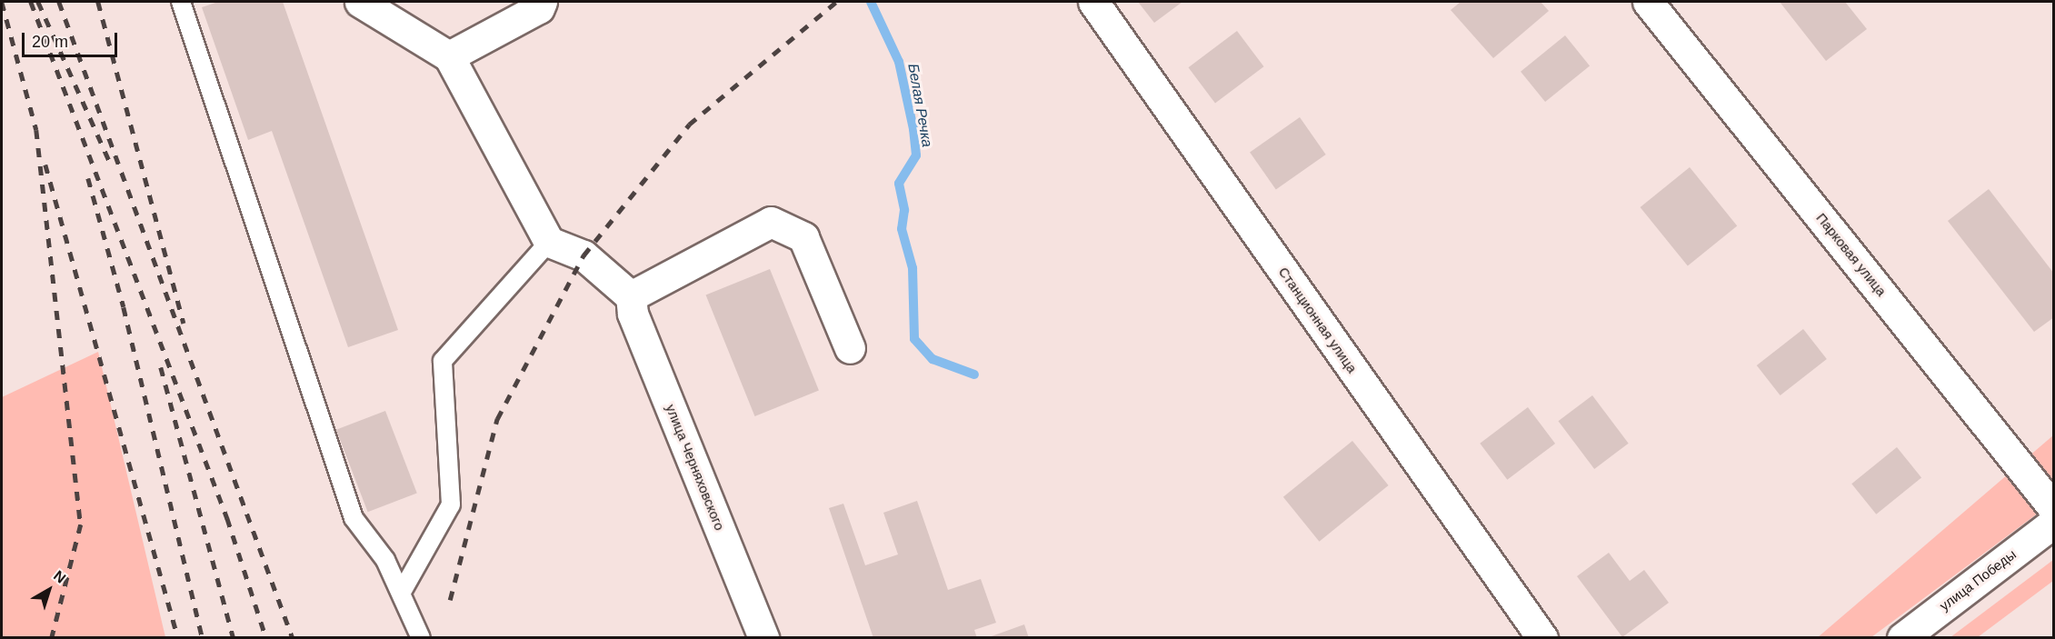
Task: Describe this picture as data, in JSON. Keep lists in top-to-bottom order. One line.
{"streets":{"street":["Парковая улица","Станционная улица","улица Черняховского","улица Победы"]},"water":["Белая Речка"],"scale_bar":"20 m","north":"top right"}
